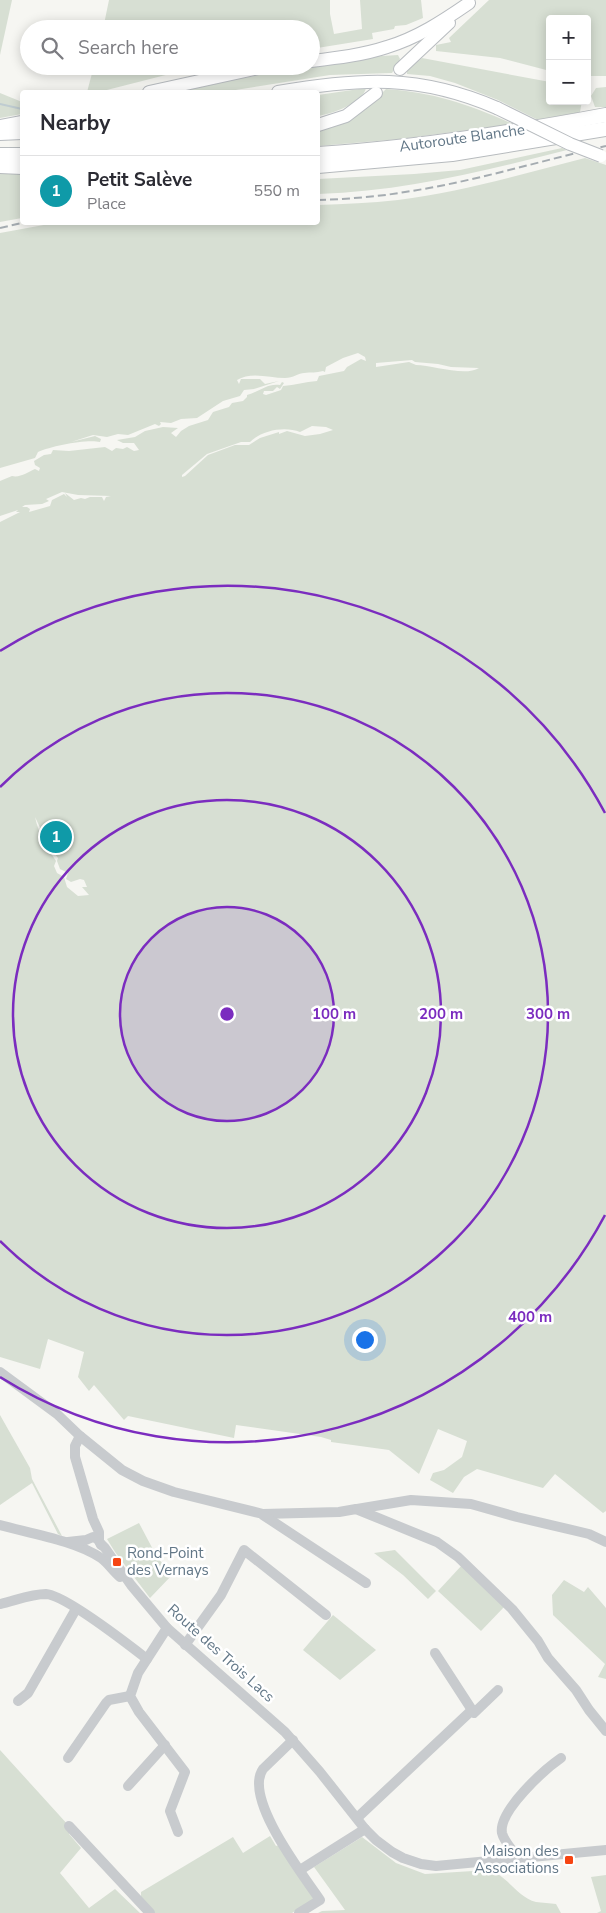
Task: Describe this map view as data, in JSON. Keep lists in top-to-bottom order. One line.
{"streets":{"highway":["Autoroute Blanche"],"street":["Route des Trois Lacs"]},"places":{"transit":["Rond-Point des Vernays","Maison des Associations"]},"page":{"map_buttons":["+","−"],"search":"Search here","heading":"Nearby","list":[{"mark":"1","name":"Petit Salève","note":"Place","value":"550 m"}],"pins":"1"},"rings":["100 m","200 m","300 m","400 m"]}
